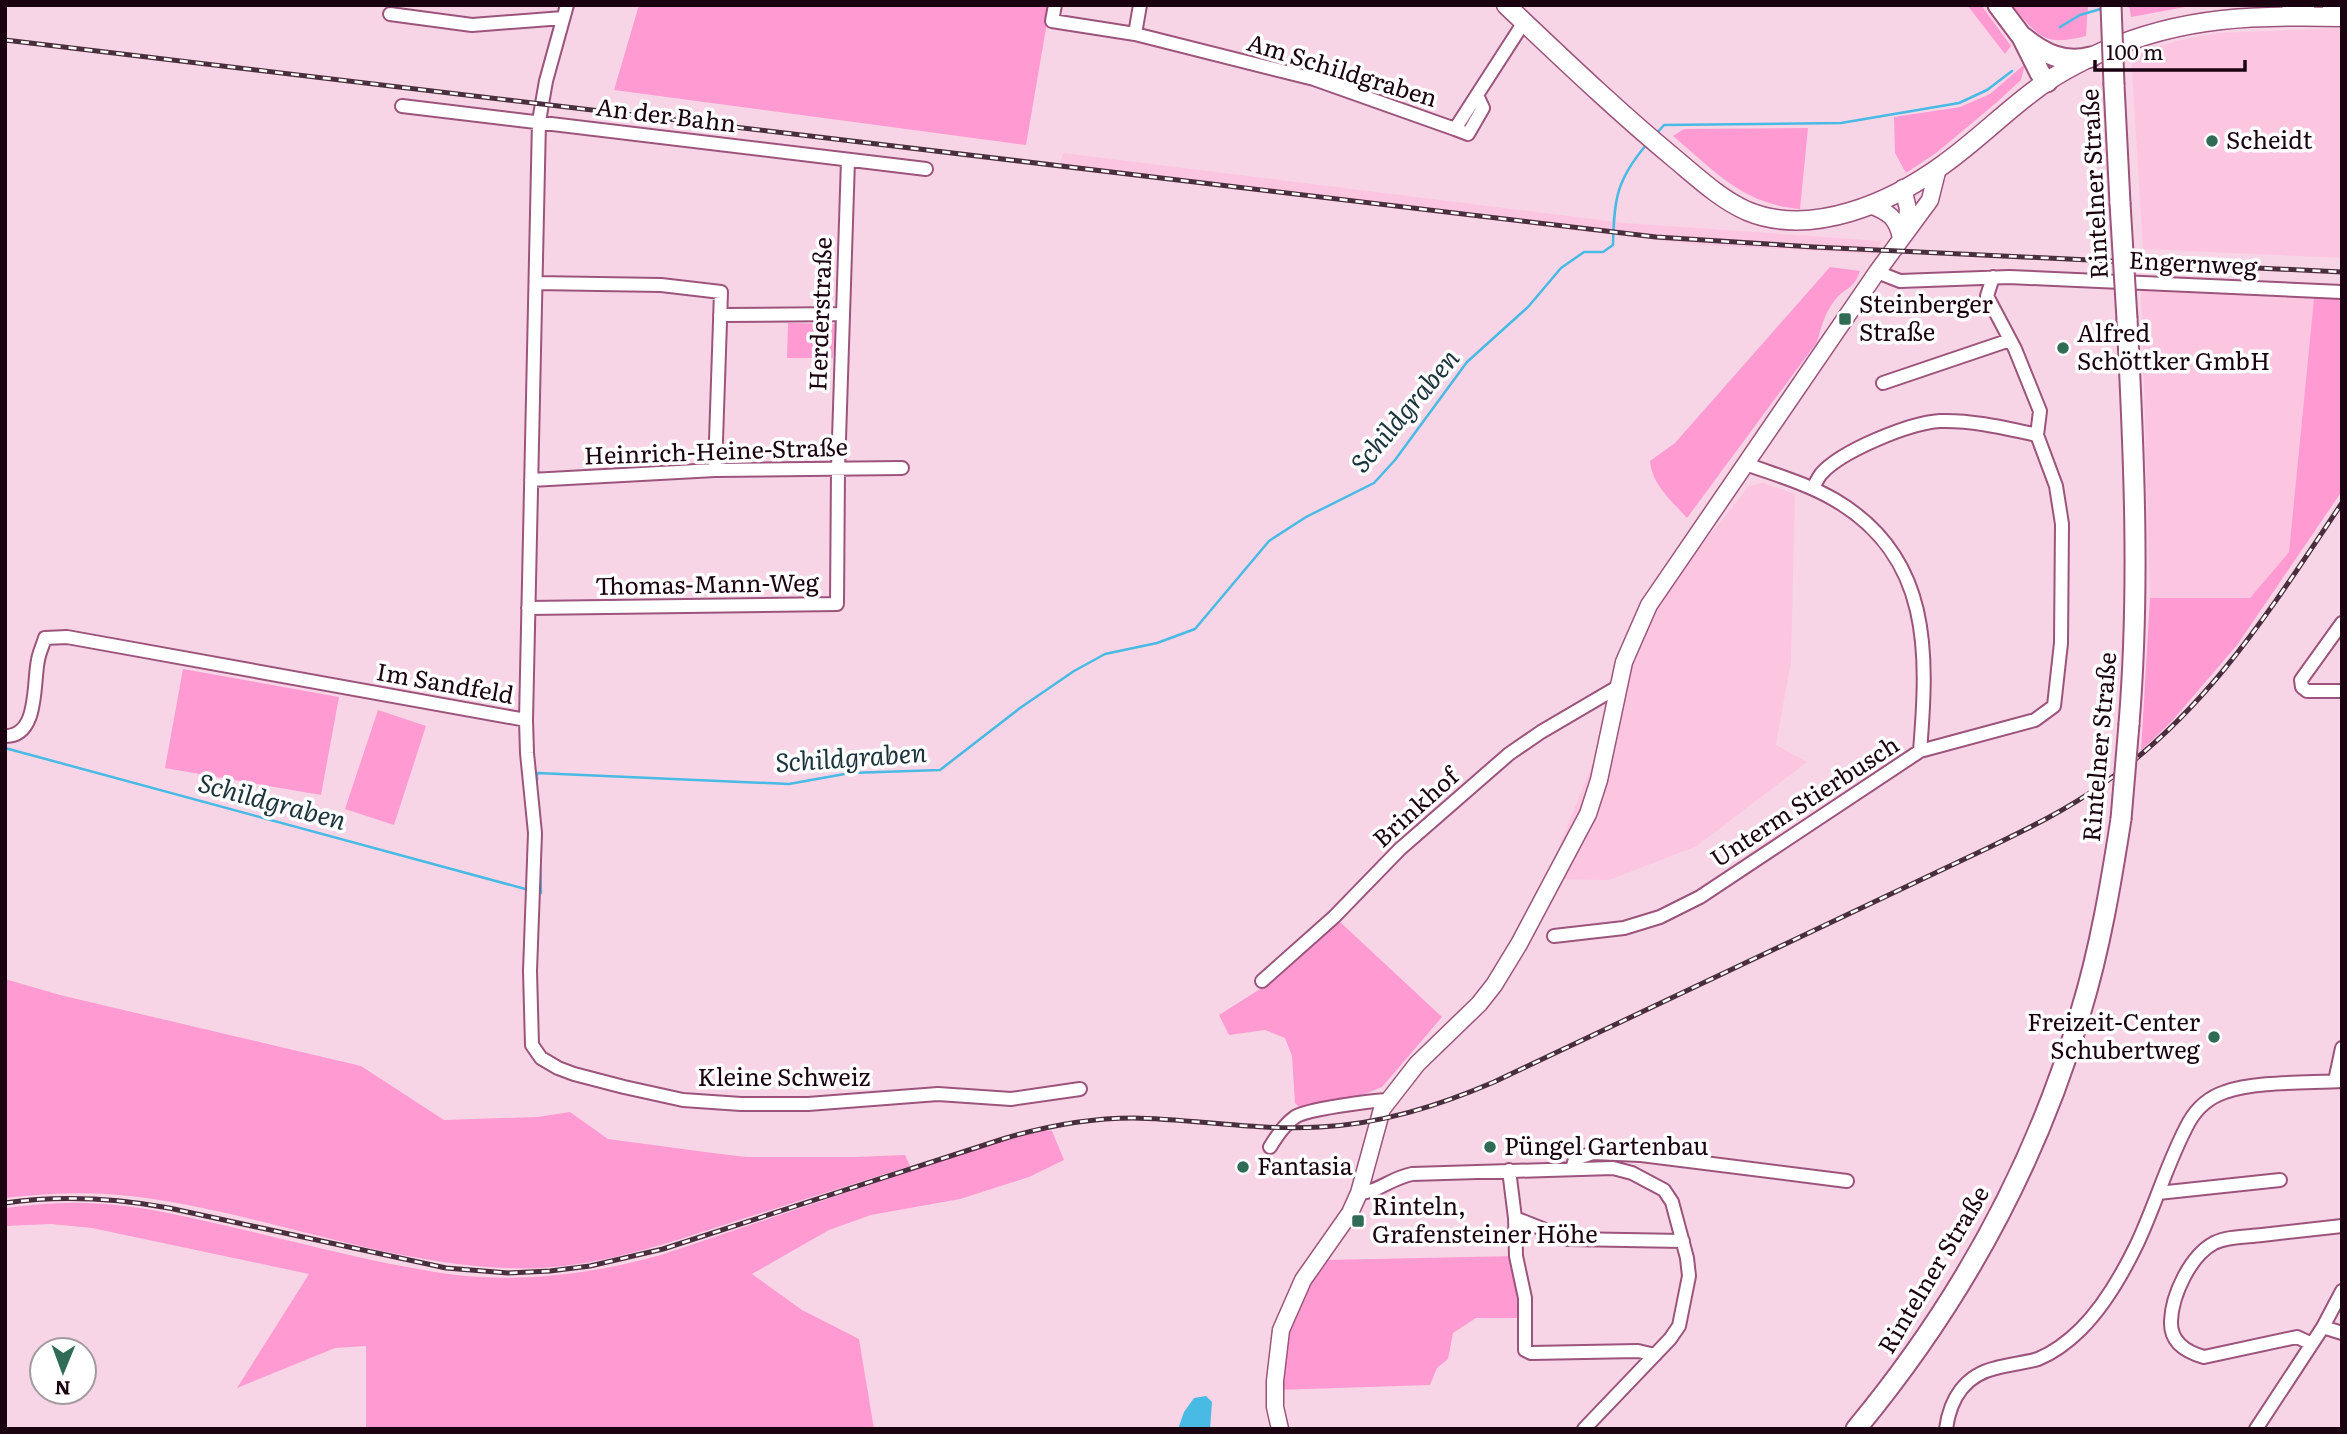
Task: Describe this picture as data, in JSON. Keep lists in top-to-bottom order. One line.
{"streets":{"main road":["Rintelner Straße"],"street":["Am Schildgraben","An der Bahn","Engernweg","Herderstraße","Heinrich-Heine-Straße","Thomas-Mann-Weg","Im Sandfeld","Unterm Stierbusch","Brinkhof","Kleine Schweiz"]},"crossings":[["An der Bahn","Herderstraße"],["An der Bahn","Im Sandfeld"],["Herderstraße","Heinrich-Heine-Straße"],["Herderstraße","Thomas-Mann-Weg"],["Heinrich-Heine-Straße","Thomas-Mann-Weg"],["Heinrich-Heine-Straße","Im Sandfeld"],["Thomas-Mann-Weg","Im Sandfeld"],["Im Sandfeld","Kleine Schweiz"]],"water":["Schildgraben"],"places":{"other":["Scheidt","Alfred Schöttker GmbH","Freizeit-Center Schubertweg","Püngel Gartenbau","Fantasia"],"transit":["Steinberger Straße","Rinteln, Grafensteiner Höhe"]},"scale_bar":"100 m","north":"bottom"}
